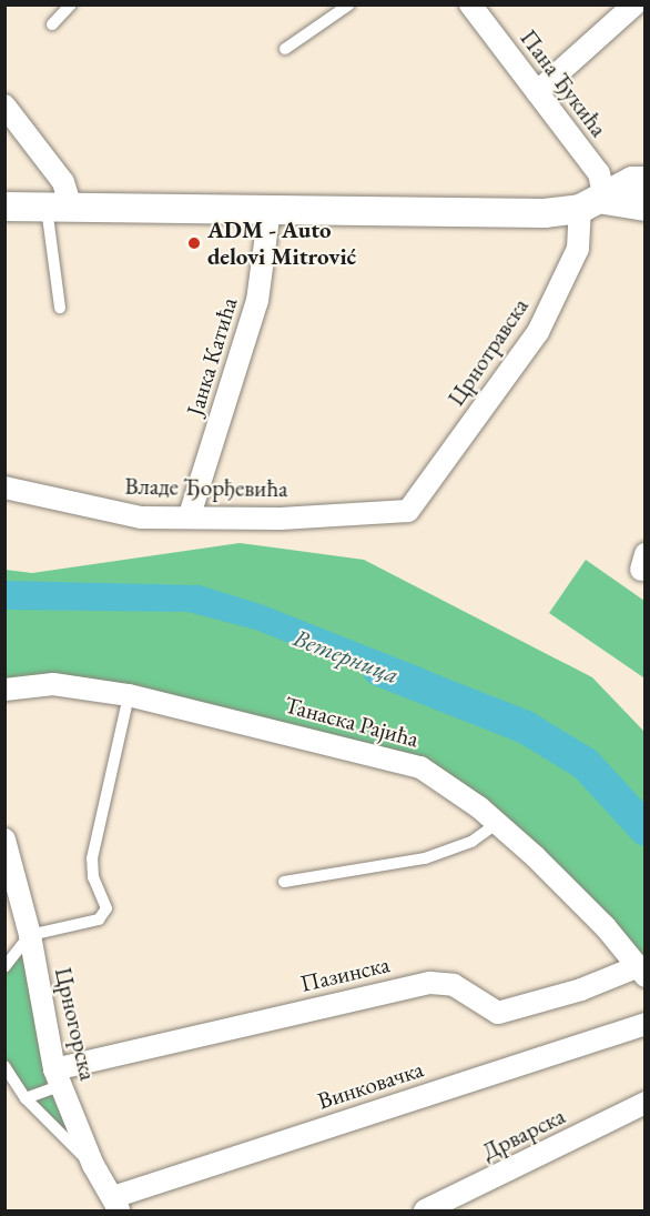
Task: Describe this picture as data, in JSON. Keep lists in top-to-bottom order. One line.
{"streets":{"street":["Пана Ђукића","Црнотравска","Јанка Катића","Владе Ђорђевића","Танаска Рајића","Пазинска","Црногорска","Винковачка","Дрварска"]},"crossings":[["Пана Ђукића","Црнотравска"],["Црнотравска","Владе Ђорђевића"],["Јанка Катића","Владе Ђорђевића"],["Танаска Рајића","Пазинска"],["Пазинска","Црногорска"],["Црногорска","Винковачка"]],"water":["Ветерница"],"places":["ADM - Auto delovi Mitrović"]}
